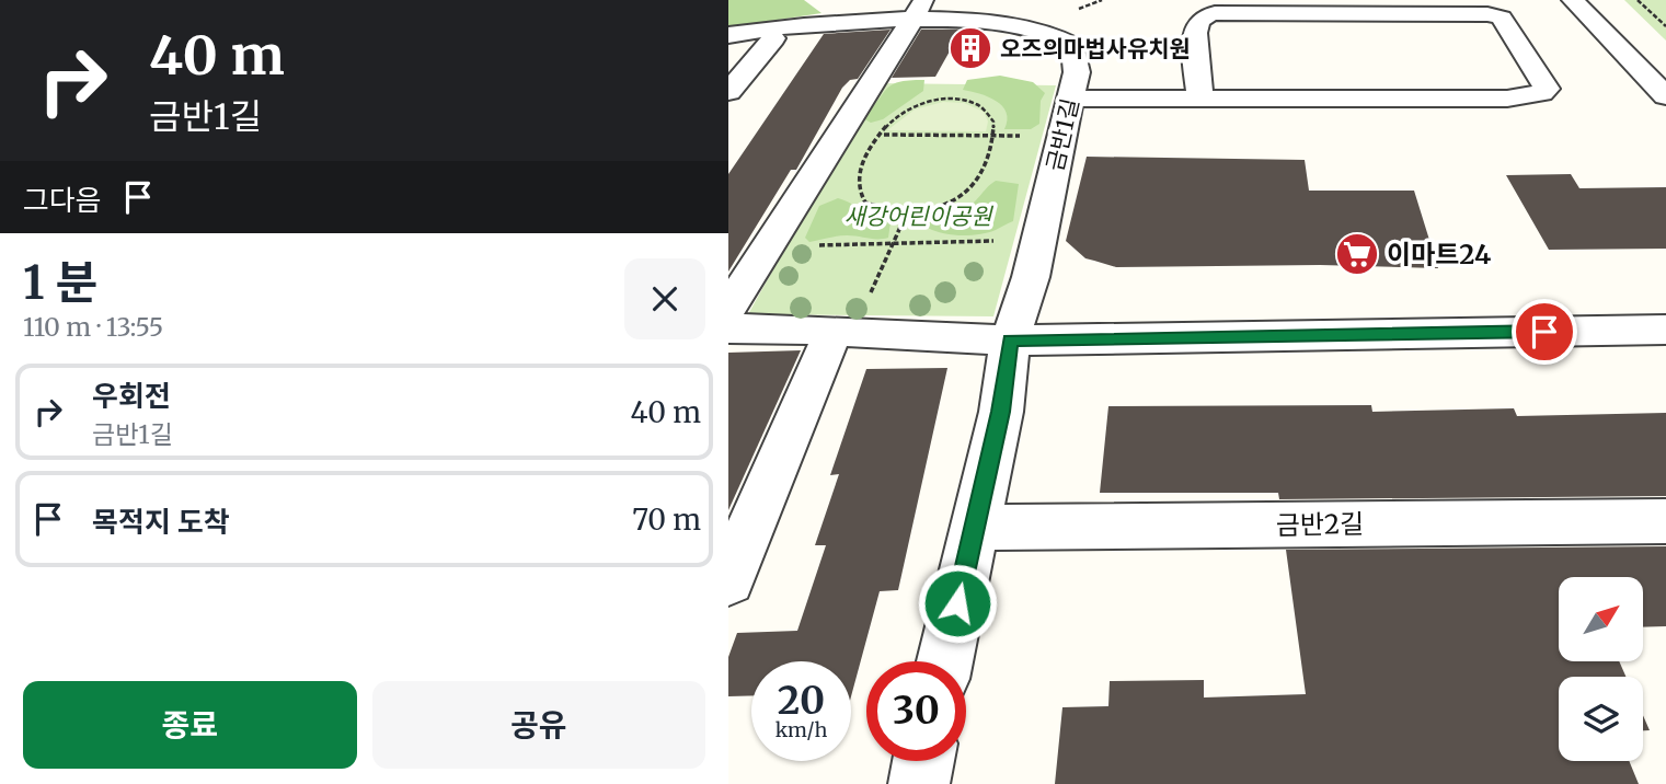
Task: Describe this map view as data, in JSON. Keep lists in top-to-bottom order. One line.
{"streets":{"street":["금반1길","금반2길"]},"parks":["새강어린이공원"],"places":{"building":["오즈의마법사유치원"],"supermarket":["이마트24"]},"north":"top right","page":{"turn":["40 m","금반1길"],"then":"그다음","heading":["1 분","110 m · 13:55"],"list":[{"name":"우회전","note":"금반1길","value":"40 m"},{"name":"목적지 도착","value":"70 m"}],"speed":"20 km/h","limit":"30","buttons":["종료","공유"]}}
